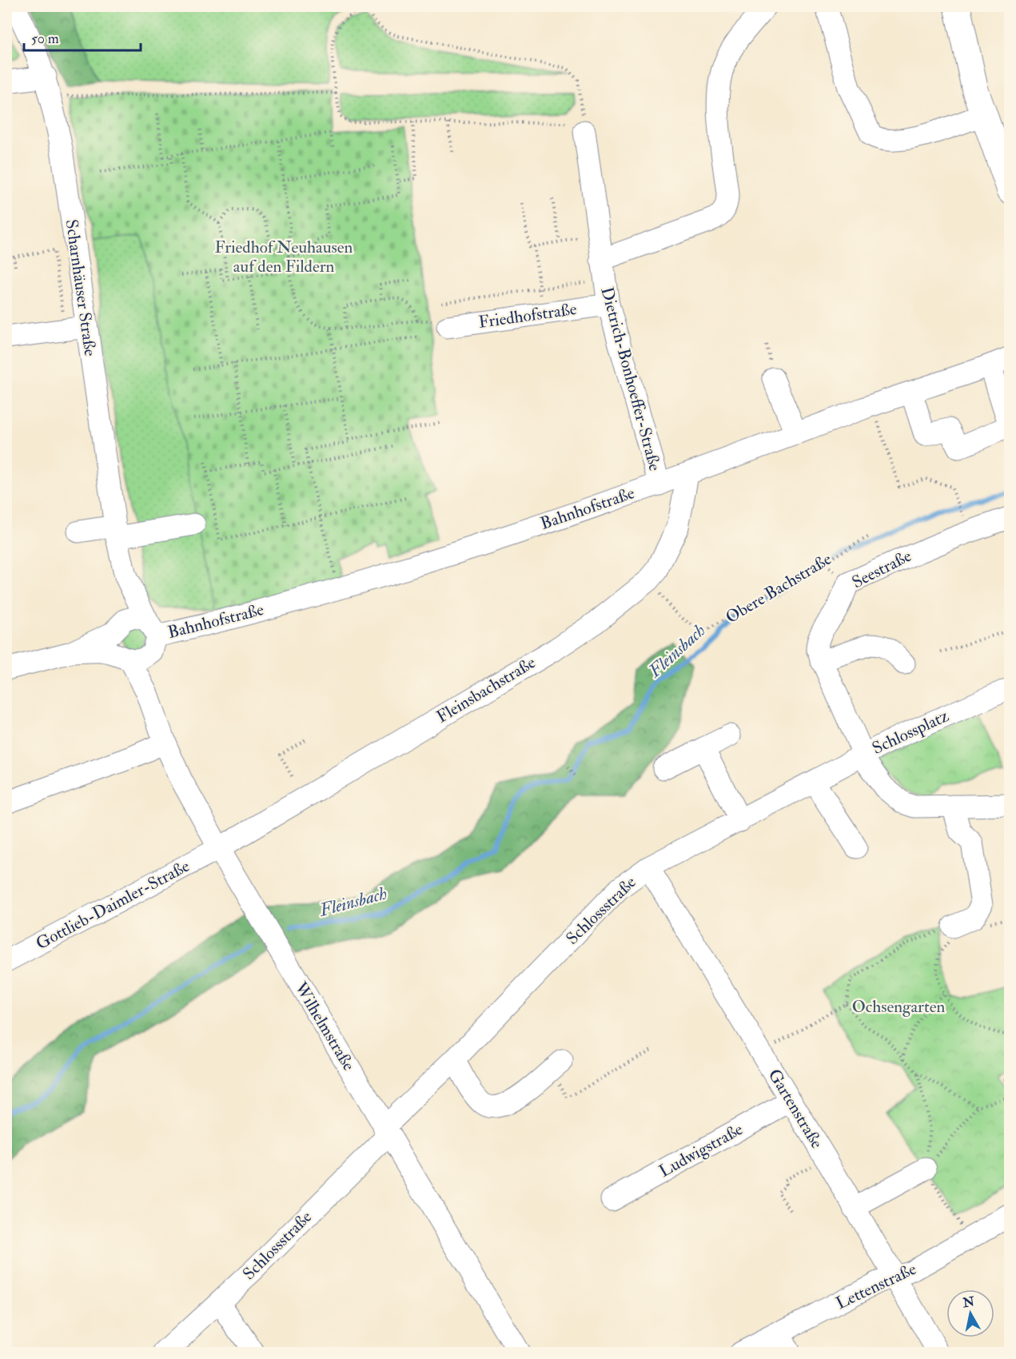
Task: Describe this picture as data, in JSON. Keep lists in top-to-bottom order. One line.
{"streets":{"street":["Scharnhäuser Straße","Friedhofstraße","Dietrich-Bonhoeffer-Straße","Bahnhofstraße","Seestraße","Fleinsbachstraße","Schlossplatz","Gottlieb-Daimler-Straße","Schlossstraße","Wilhelmstraße","Gartenstraße","Ludwigstraße","Lettenstraße"],"path":["Obere Bachstraße"]},"crossings":[["Scharnhäuser Straße","Bahnhofstraße"],["Scharnhäuser Straße","Wilhelmstraße"],["Friedhofstraße","Dietrich-Bonhoeffer-Straße"],["Dietrich-Bonhoeffer-Straße","Bahnhofstraße"],["Bahnhofstraße","Fleinsbachstraße"],["Bahnhofstraße","Wilhelmstraße"],["Seestraße","Schlossplatz"],["Seestraße","Schlossstraße"],["Obere Bachstraße","Fleinsbachstraße"],["Fleinsbachstraße","Gottlieb-Daimler-Straße"],["Fleinsbachstraße","Wilhelmstraße"],["Schlossplatz","Schlossstraße"],["Gottlieb-Daimler-Straße","Wilhelmstraße"],["Schlossstraße","Wilhelmstraße"],["Schlossstraße","Gartenstraße"],["Gartenstraße","Ludwigstraße"],["Gartenstraße","Lettenstraße"]],"water":["Fleinsbach"],"parks":["Friedhof Neuhausen auf den Fildern","Ochsengarten"],"scale_bar":"50 m","north":"top"}
